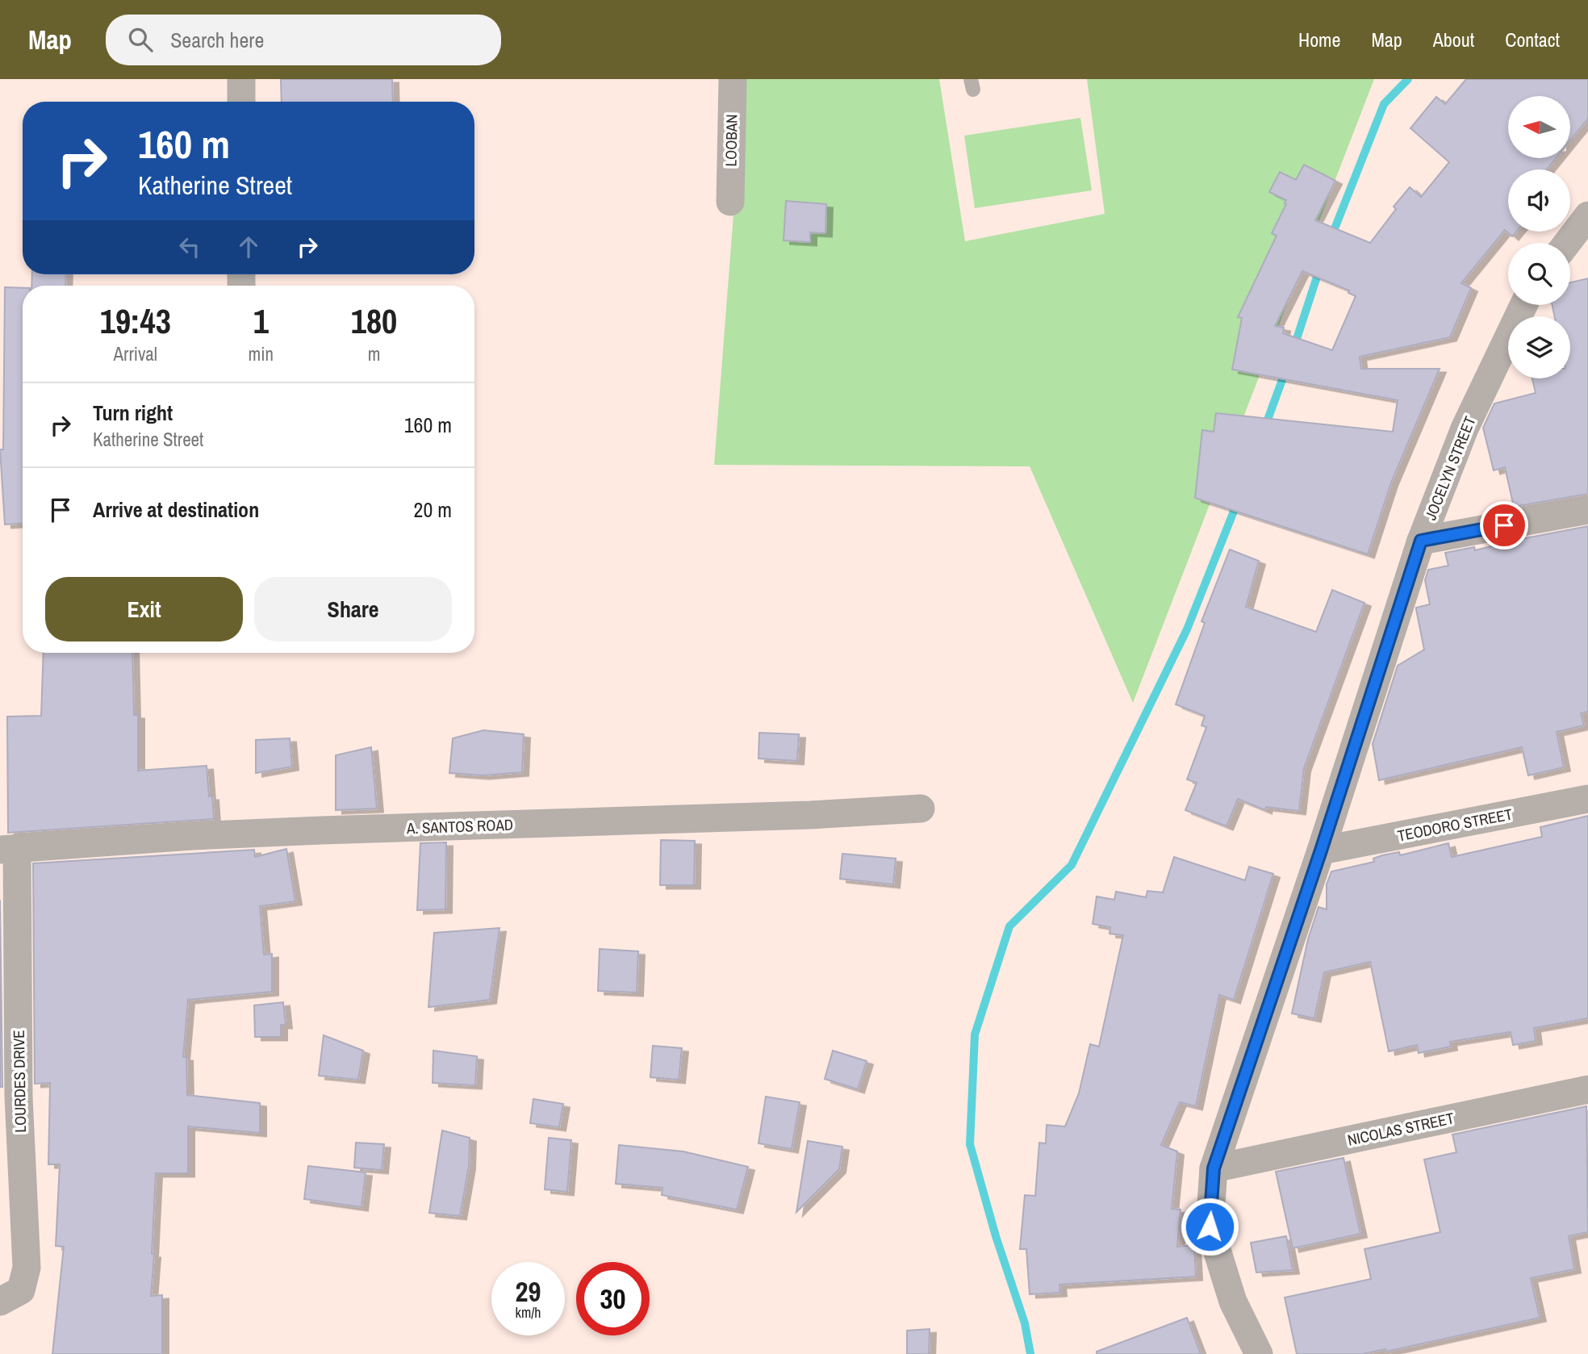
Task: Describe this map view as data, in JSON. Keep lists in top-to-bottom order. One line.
{"streets":{"street":["LOOBAN","JOCELYN STREET","TEODORO STREET","A. SANTOS ROAD","LOURDES DRIVE","NICOLAS STREET"]},"crossings":[["JOCELYN STREET","TEODORO STREET"],["JOCELYN STREET","NICOLAS STREET"],["A. SANTOS ROAD","LOURDES DRIVE"]],"north":"left","page":{"header":"Map","search":"Search here","nav":["Home","Map","About","Contact"],"turn":["160 m","Katherine Street"],"eta":["19:43","Arrival","1","min","180","m"],"list":[{"name":"Turn right","note":"Katherine Street","value":"160 m"},{"name":"Arrive at destination","value":"20 m"}],"buttons":["Exit","Share"],"speed":"29 km/h","limit":"30"}}
